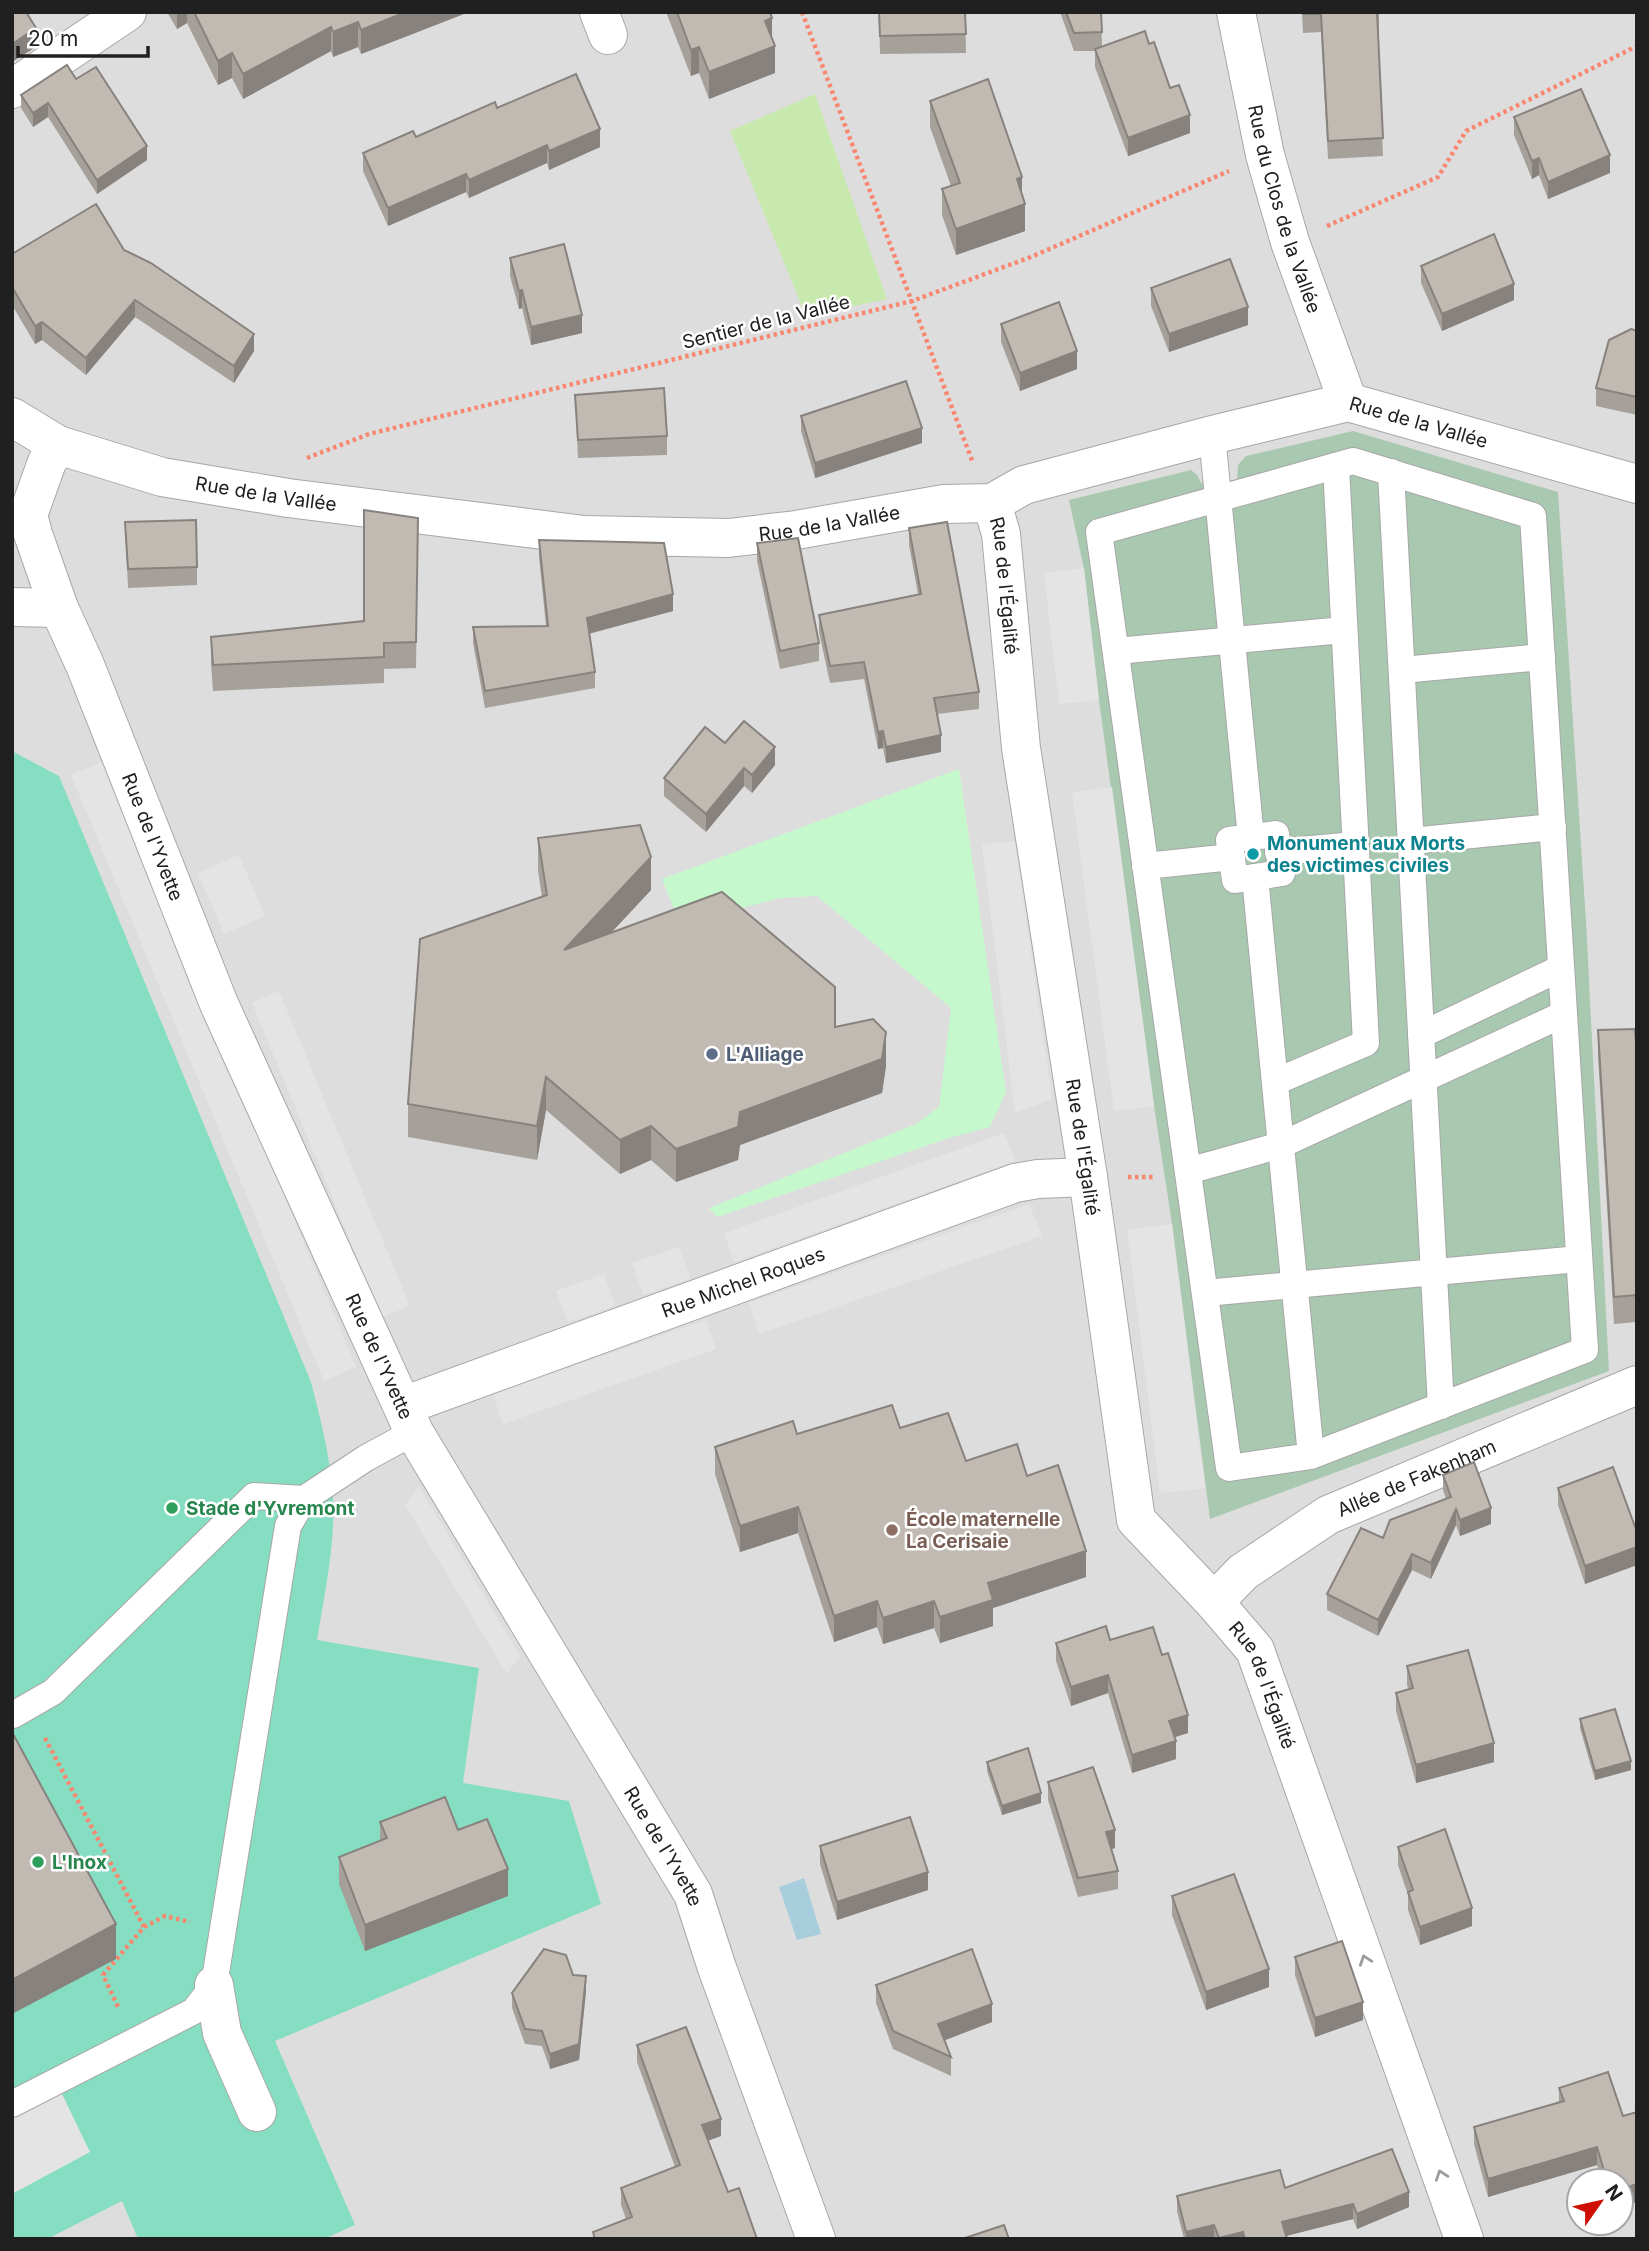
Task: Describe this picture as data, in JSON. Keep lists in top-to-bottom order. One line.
{"streets":{"street":["Rue du Clos de la Vallée","Rue de la Vallée","Rue de l'Égalité","Rue de l'Yvette","Rue Michel Roques","Allée de Fakenham"],"path":["Sentier de la Vallée"]},"crossings":[["Rue du Clos de la Vallée","Sentier de la Vallée"],["Rue du Clos de la Vallée","Rue de la Vallée"],["Sentier de la Vallée","Rue de la Vallée"],["Sentier de la Vallée","Rue de l'Égalité"],["Rue de la Vallée","Rue de l'Égalité"],["Rue de la Vallée","Rue de l'Yvette"],["Rue de l'Égalité","Rue Michel Roques"],["Rue de l'Égalité","Allée de Fakenham"],["Rue de l'Yvette","Rue Michel Roques"]],"places":["Monument aux Morts des victimes civiles","L'Alliage","Stade d'Yvremont","École maternelle La Cerisaie","L'Inox"],"scale_bar":"20 m","north":"top right"}
